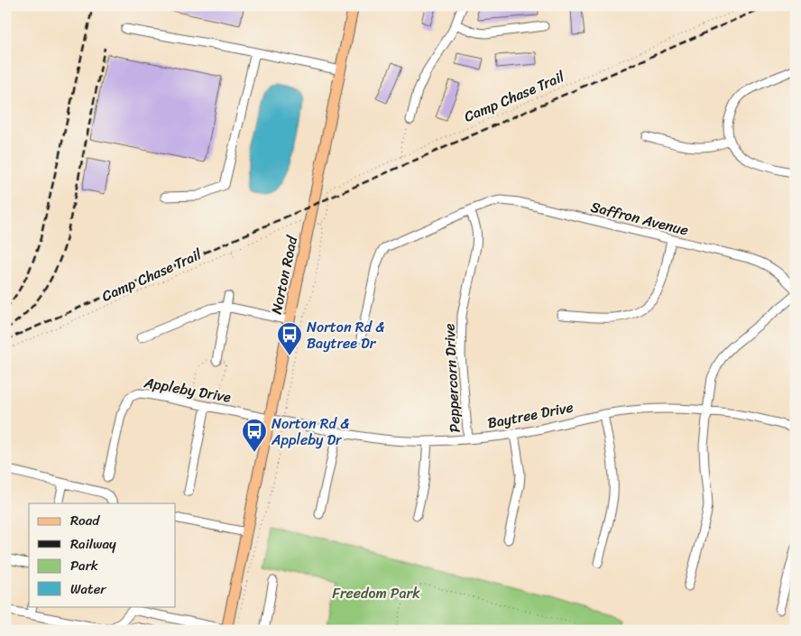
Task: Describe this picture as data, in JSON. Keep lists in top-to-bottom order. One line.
{"streets":{"main road":["Norton Road"],"street":["Saffron Avenue","Peppercorn Drive","Appleby Drive","Baytree Drive"],"path":["Camp Chase Trail"]},"crossings":[["Saffron Avenue","Peppercorn Drive"],["Norton Road","Appleby Drive"],["Norton Road","Baytree Drive"],["Peppercorn Drive","Baytree Drive"],["Appleby Drive","Baytree Drive"]],"parks":["Freedom Park"],"places":{"bus stop":["Norton Rd & Baytree Dr","Norton Rd & Appleby Dr"]},"legend":["Road","Railway","Park","Water"]}
